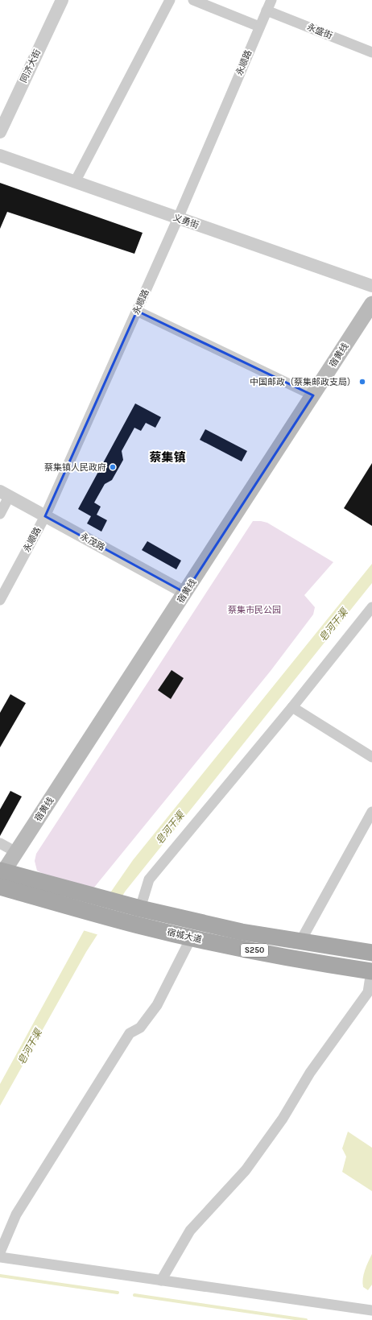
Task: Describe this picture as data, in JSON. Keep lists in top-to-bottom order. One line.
{"streets":{"main road":["宿黄线","宿城大道","S250"],"street":["永盛街","永顺路","同济大街","义勇街","永茂路"]},"crossings":[["永盛街","永顺路"],["永顺路","义勇街"],["永顺路","永茂路"],["宿黄线","永茂路"],["宿黄线","宿城大道"]],"districts":["蔡集镇"],"water":["皂河干渠"],"parks":["蔡集市民公园"],"places":["中国邮政（蔡集邮政支局）","蔡集镇人民政府"]}
